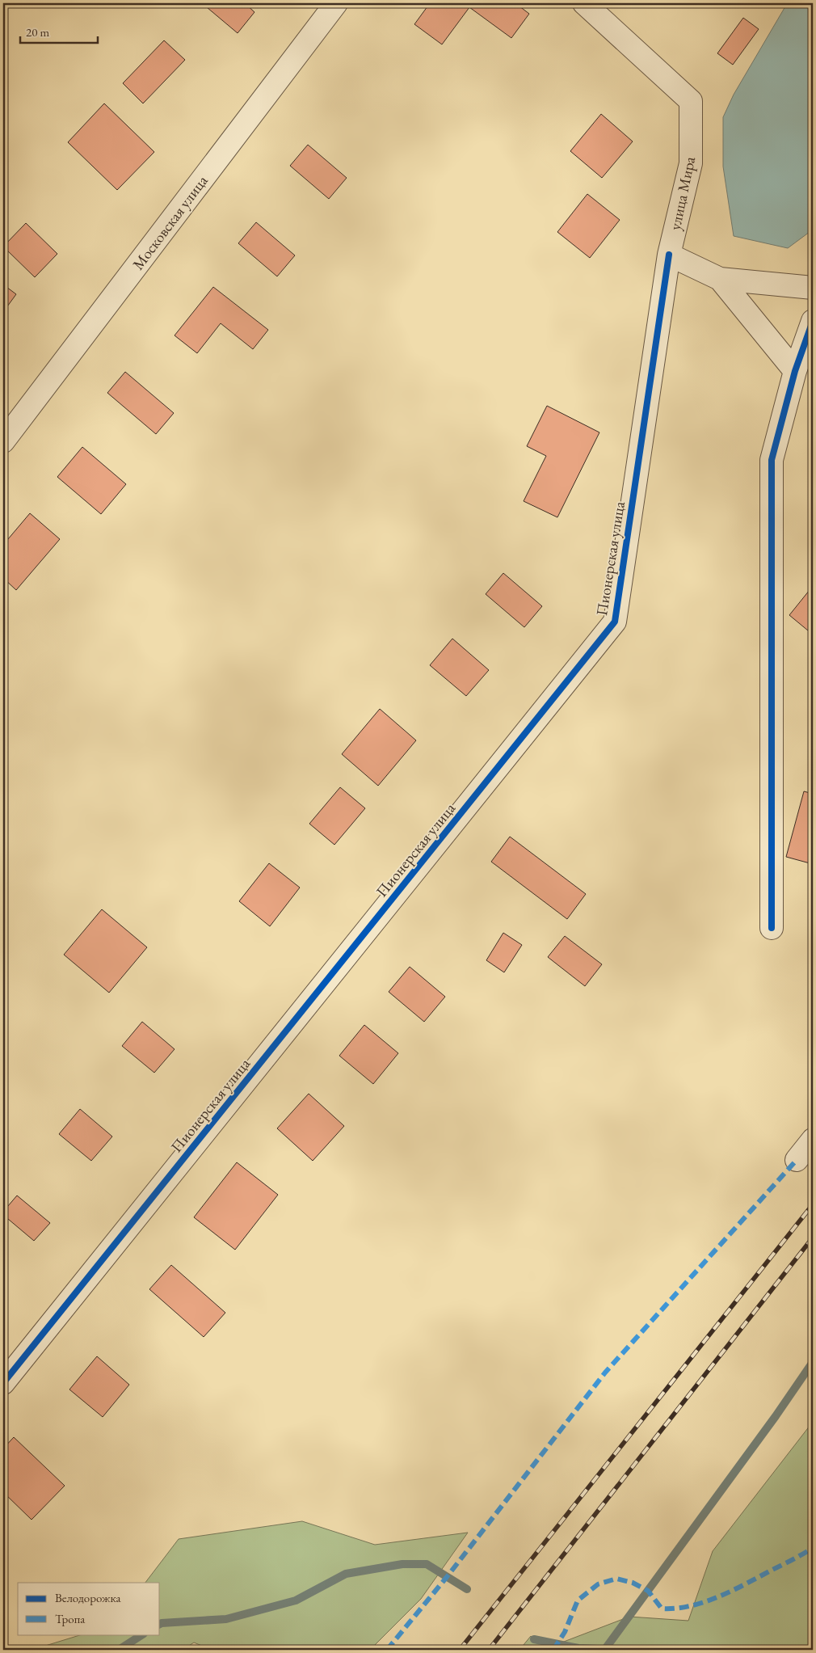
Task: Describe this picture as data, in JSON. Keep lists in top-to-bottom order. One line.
{"streets":{"street":["улица Мира","Московская улица","Пионерская улица"]},"crossings":[["улица Мира","Пионерская улица"]],"legend":["Велодорожка","Тропа"],"scale_bar":"20 m"}
